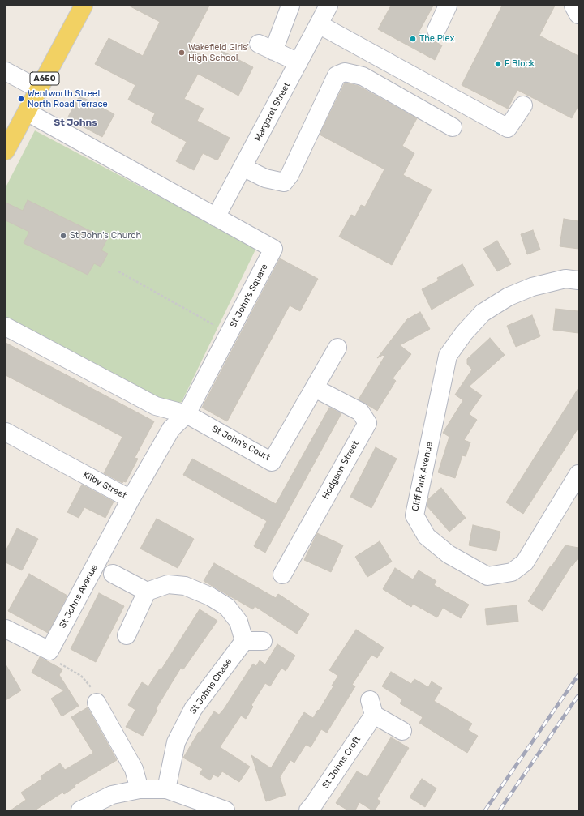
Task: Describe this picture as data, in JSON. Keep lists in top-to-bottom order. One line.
{"streets":{"main road":["A650"],"street":["Margaret Street","St John's Square","St John's Court","Hodgson Street","Cliff Park Avenue","Kilby Street","St Johns Avenue","St Johns Chase","St Johns Croft"]},"crossings":[["A650","St John's Square"],["Margaret Street","St John's Square"],["St John's Square","St John's Court"],["St John's Square","Kilby Street"],["St John's Court","Hodgson Street"],["St John's Court","Kilby Street"],["Kilby Street","St Johns Avenue"]],"districts":["St Johns"],"places":["The Plex","Wakefield Girls' High School","F Block","Wentworth Street North Road Terrace","St John's Church"]}
